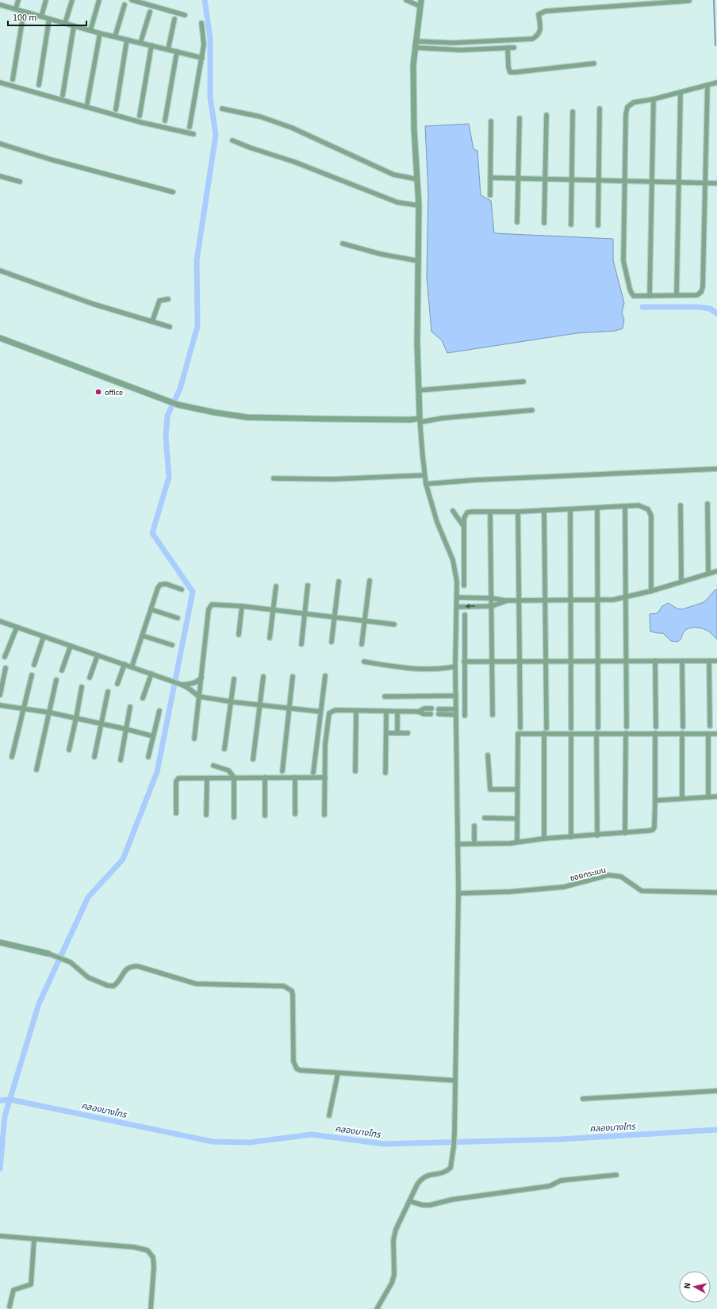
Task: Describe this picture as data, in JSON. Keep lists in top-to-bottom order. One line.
{"streets":{"street":["ซอยกระเบน"]},"water":["คลองบางไทร"],"places":["office"],"scale_bar":"100 m","north":"left"}
